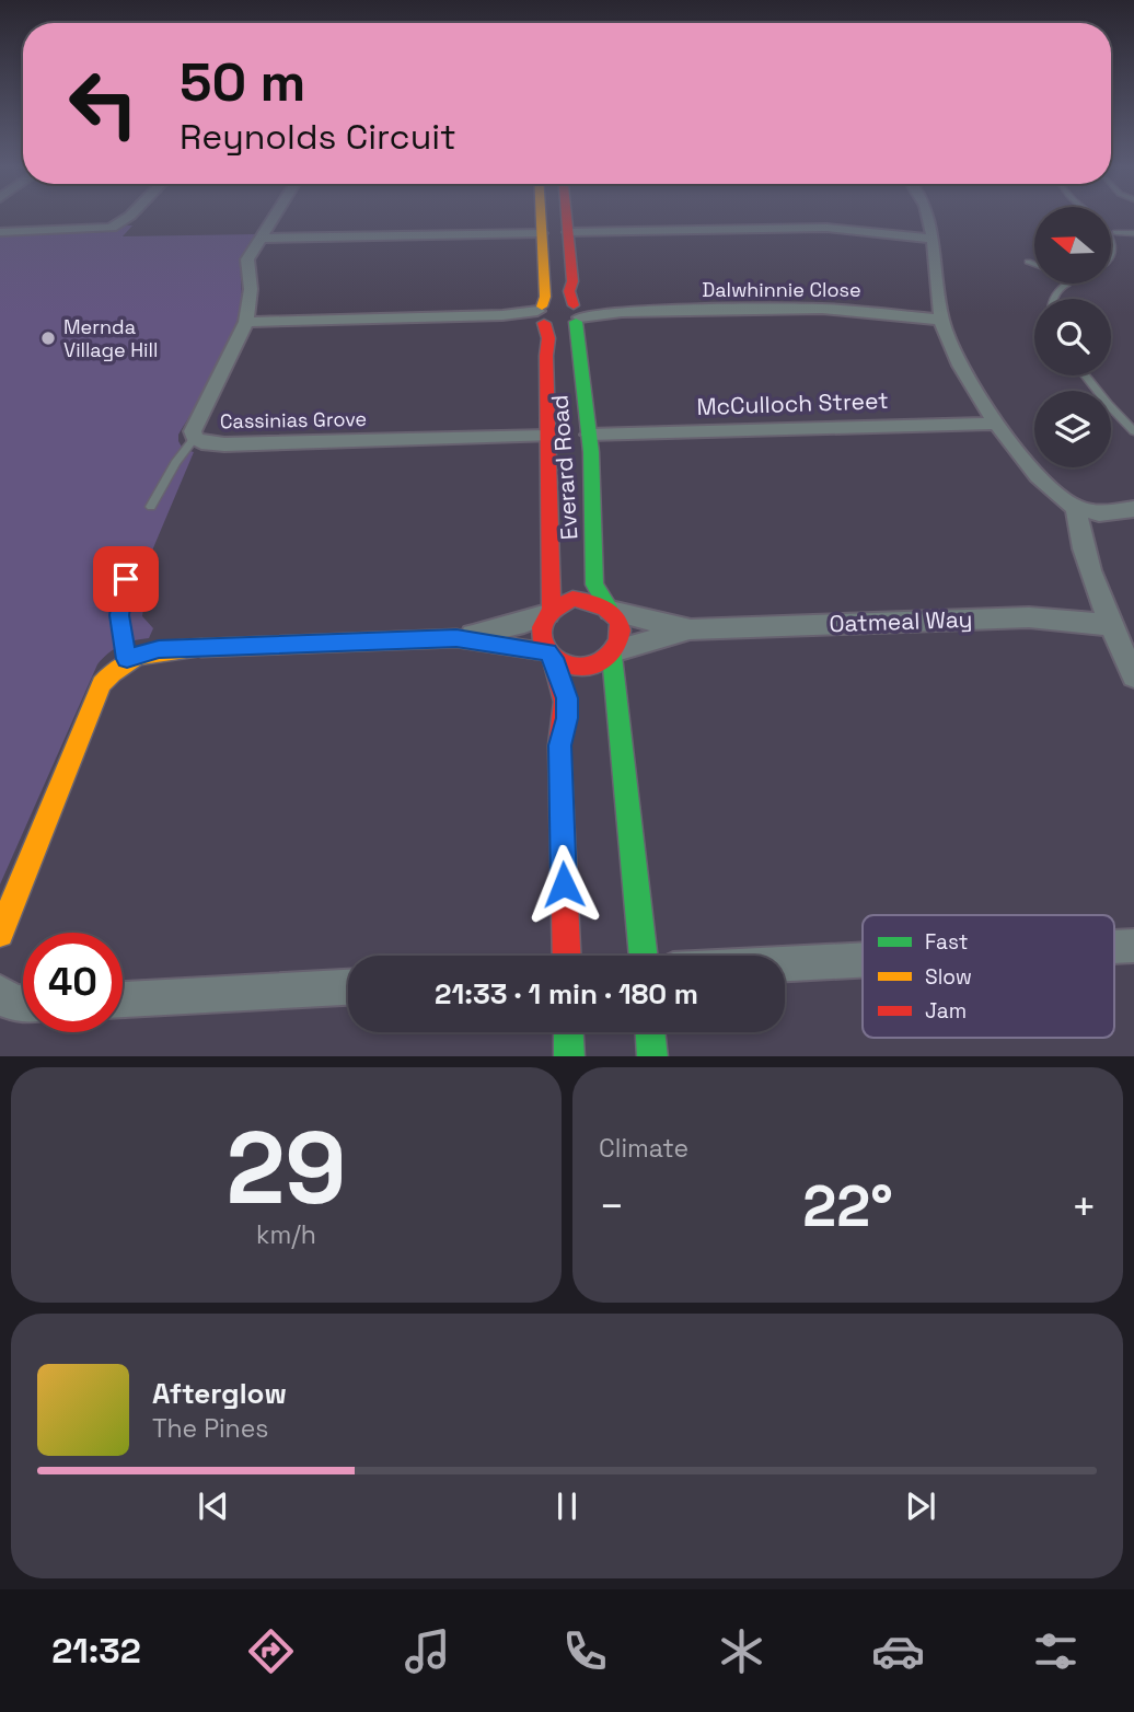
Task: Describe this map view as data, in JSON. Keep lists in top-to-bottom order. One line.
{"streets":{"street":["Dalwhinnie Close","McCulloch Street","Cassinias Grove","Everard Road","Oatmeal Way"]},"crossings":[["Dalwhinnie Close","Everard Road"],["McCulloch Street","Everard Road"],["Cassinias Grove","Everard Road"],["Everard Road","Oatmeal Way"]],"places":["Mernda Village Hill"],"legend":["Fast","Slow","Jam"],"north":"left","page":{"turn":["50 m","Reynolds Circuit"],"limit":"40","trip":"21:33 · 1 min · 180 m","tile":[["29","km/h"],"Climate"],"heat":["−","22°","+"],"song":["Afterglow","The Pines"],"tabs":"21:32"}}
